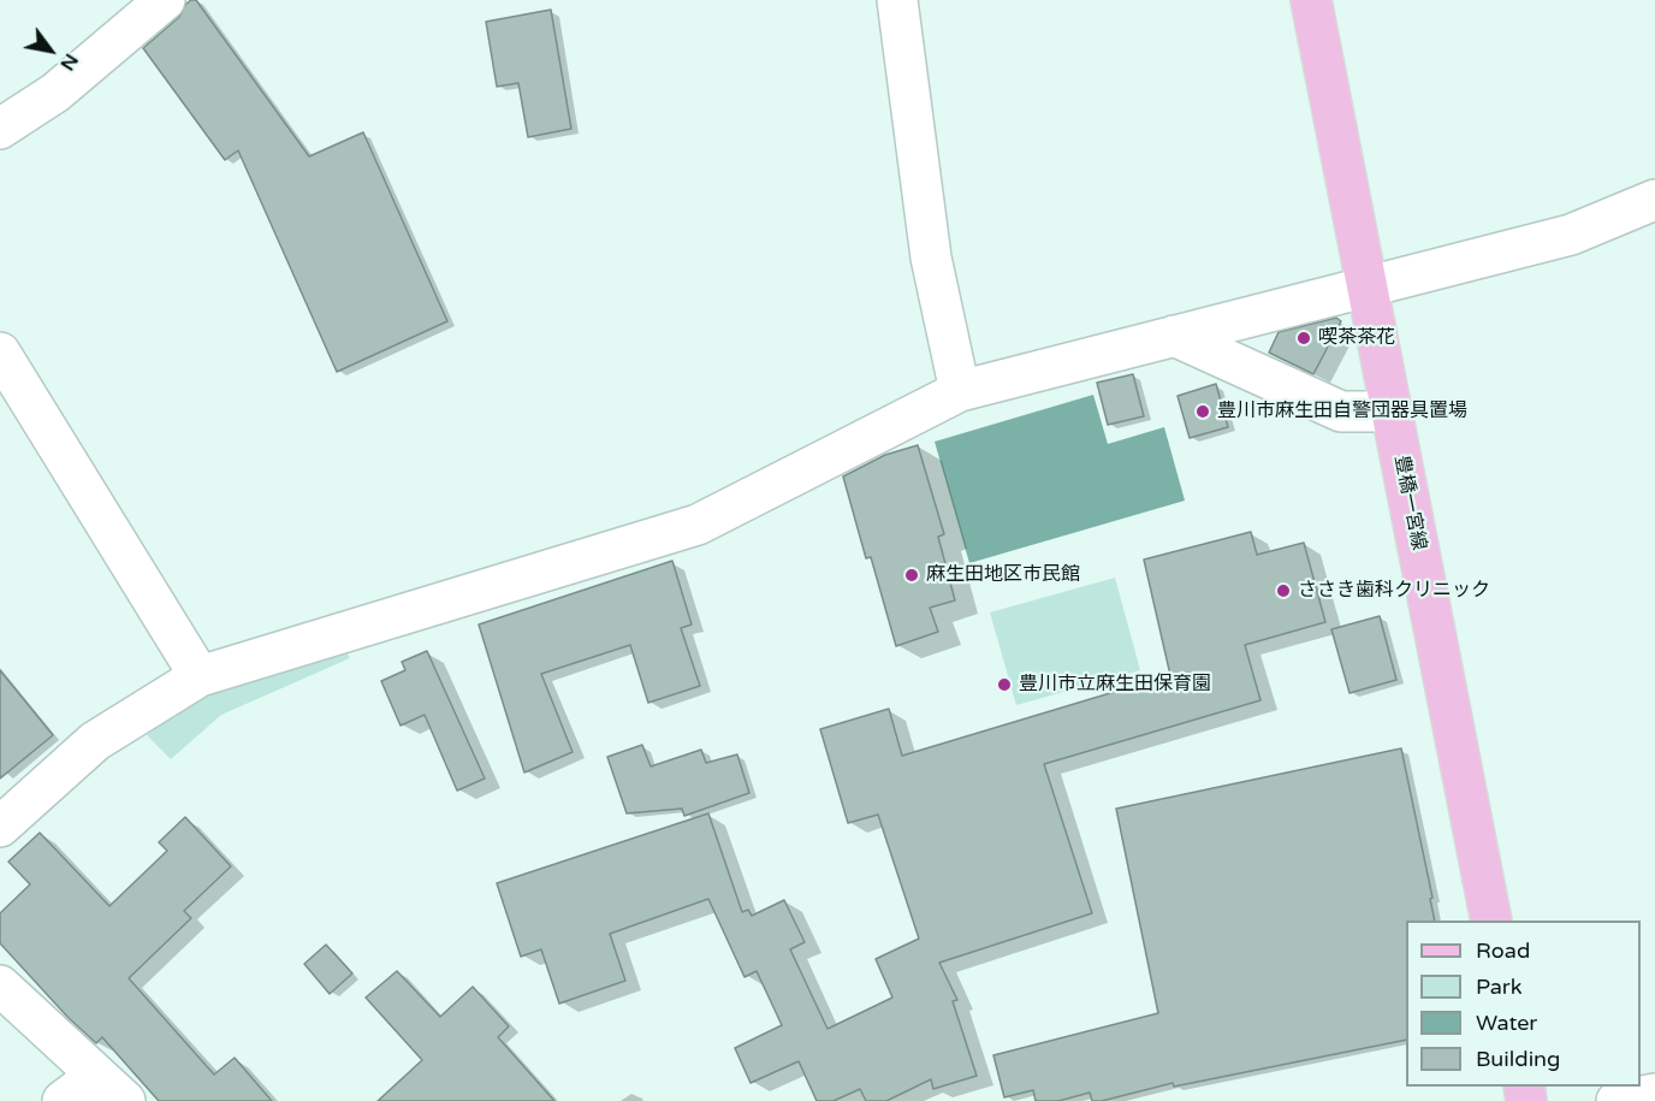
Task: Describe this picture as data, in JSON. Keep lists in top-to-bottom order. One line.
{"streets":{"main road":["豊橋一宮線"]},"places":["喫茶茶花","豊川市麻生田自警団器具置場","麻生田地区市民館","ささき歯科クリニック","豊川市立麻生田保育園"],"legend":["Road","Park","Water","Building"],"north":"bottom right"}
